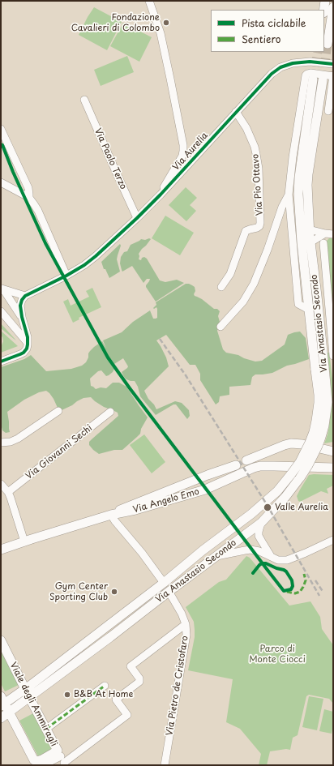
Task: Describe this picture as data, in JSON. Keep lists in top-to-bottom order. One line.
{"streets":{"main road":["Via Anastasio Secondo","Via Angelo Emo","Viale degli Ammiragli"],"street":["Via Aurelia","Via Paolo Terzo","Via Pio Ottavo","Via Giovanni Sechi","Via Pietro de Cristofaro"]},"crossings":[["Via Aurelia","Via Paolo Terzo"],["Via Aurelia","Via Pio Ottavo"],["Via Anastasio Secondo","Via Pietro de Cristofaro"],["Via Anastasio Secondo","Viale degli Ammiragli"]],"parks":["Parco di Monte Ciocci"],"places":["Fondazione Cavalieri di Colombo","Valle Aurelia","Gym Center Sporting Club","B&B At Home"],"legend":["Pista ciclabile","Sentiero"]}
